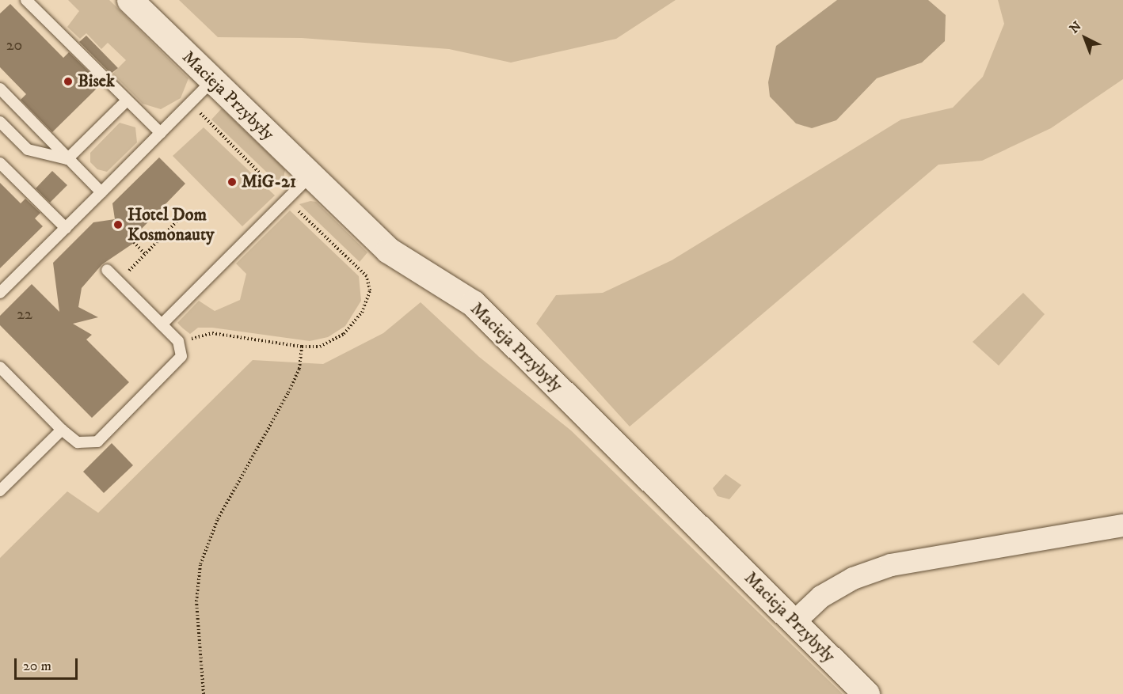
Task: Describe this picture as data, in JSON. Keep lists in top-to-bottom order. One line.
{"streets":{"street":["Macieja Przybyły"]},"places":["Bisek","MiG-21","Hotel Dom Kosmonauty"],"house_numbers":["20","22"],"scale_bar":"20 m","north":"top left"}
